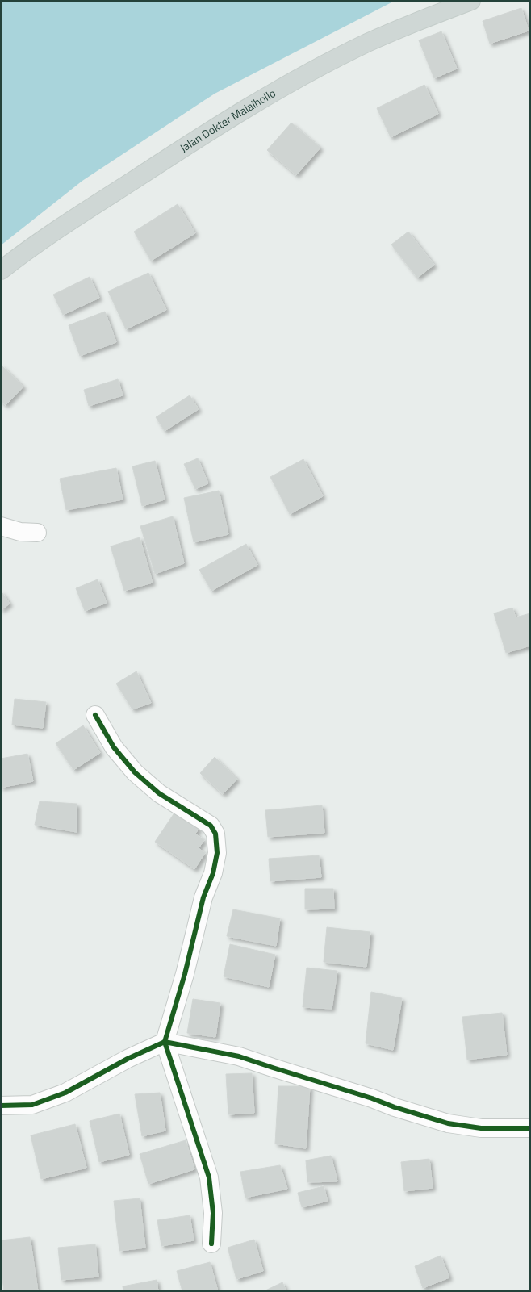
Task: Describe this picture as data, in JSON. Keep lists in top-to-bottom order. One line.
{"streets":{"main road":["Jalan Dokter Malaihollo"]}}
